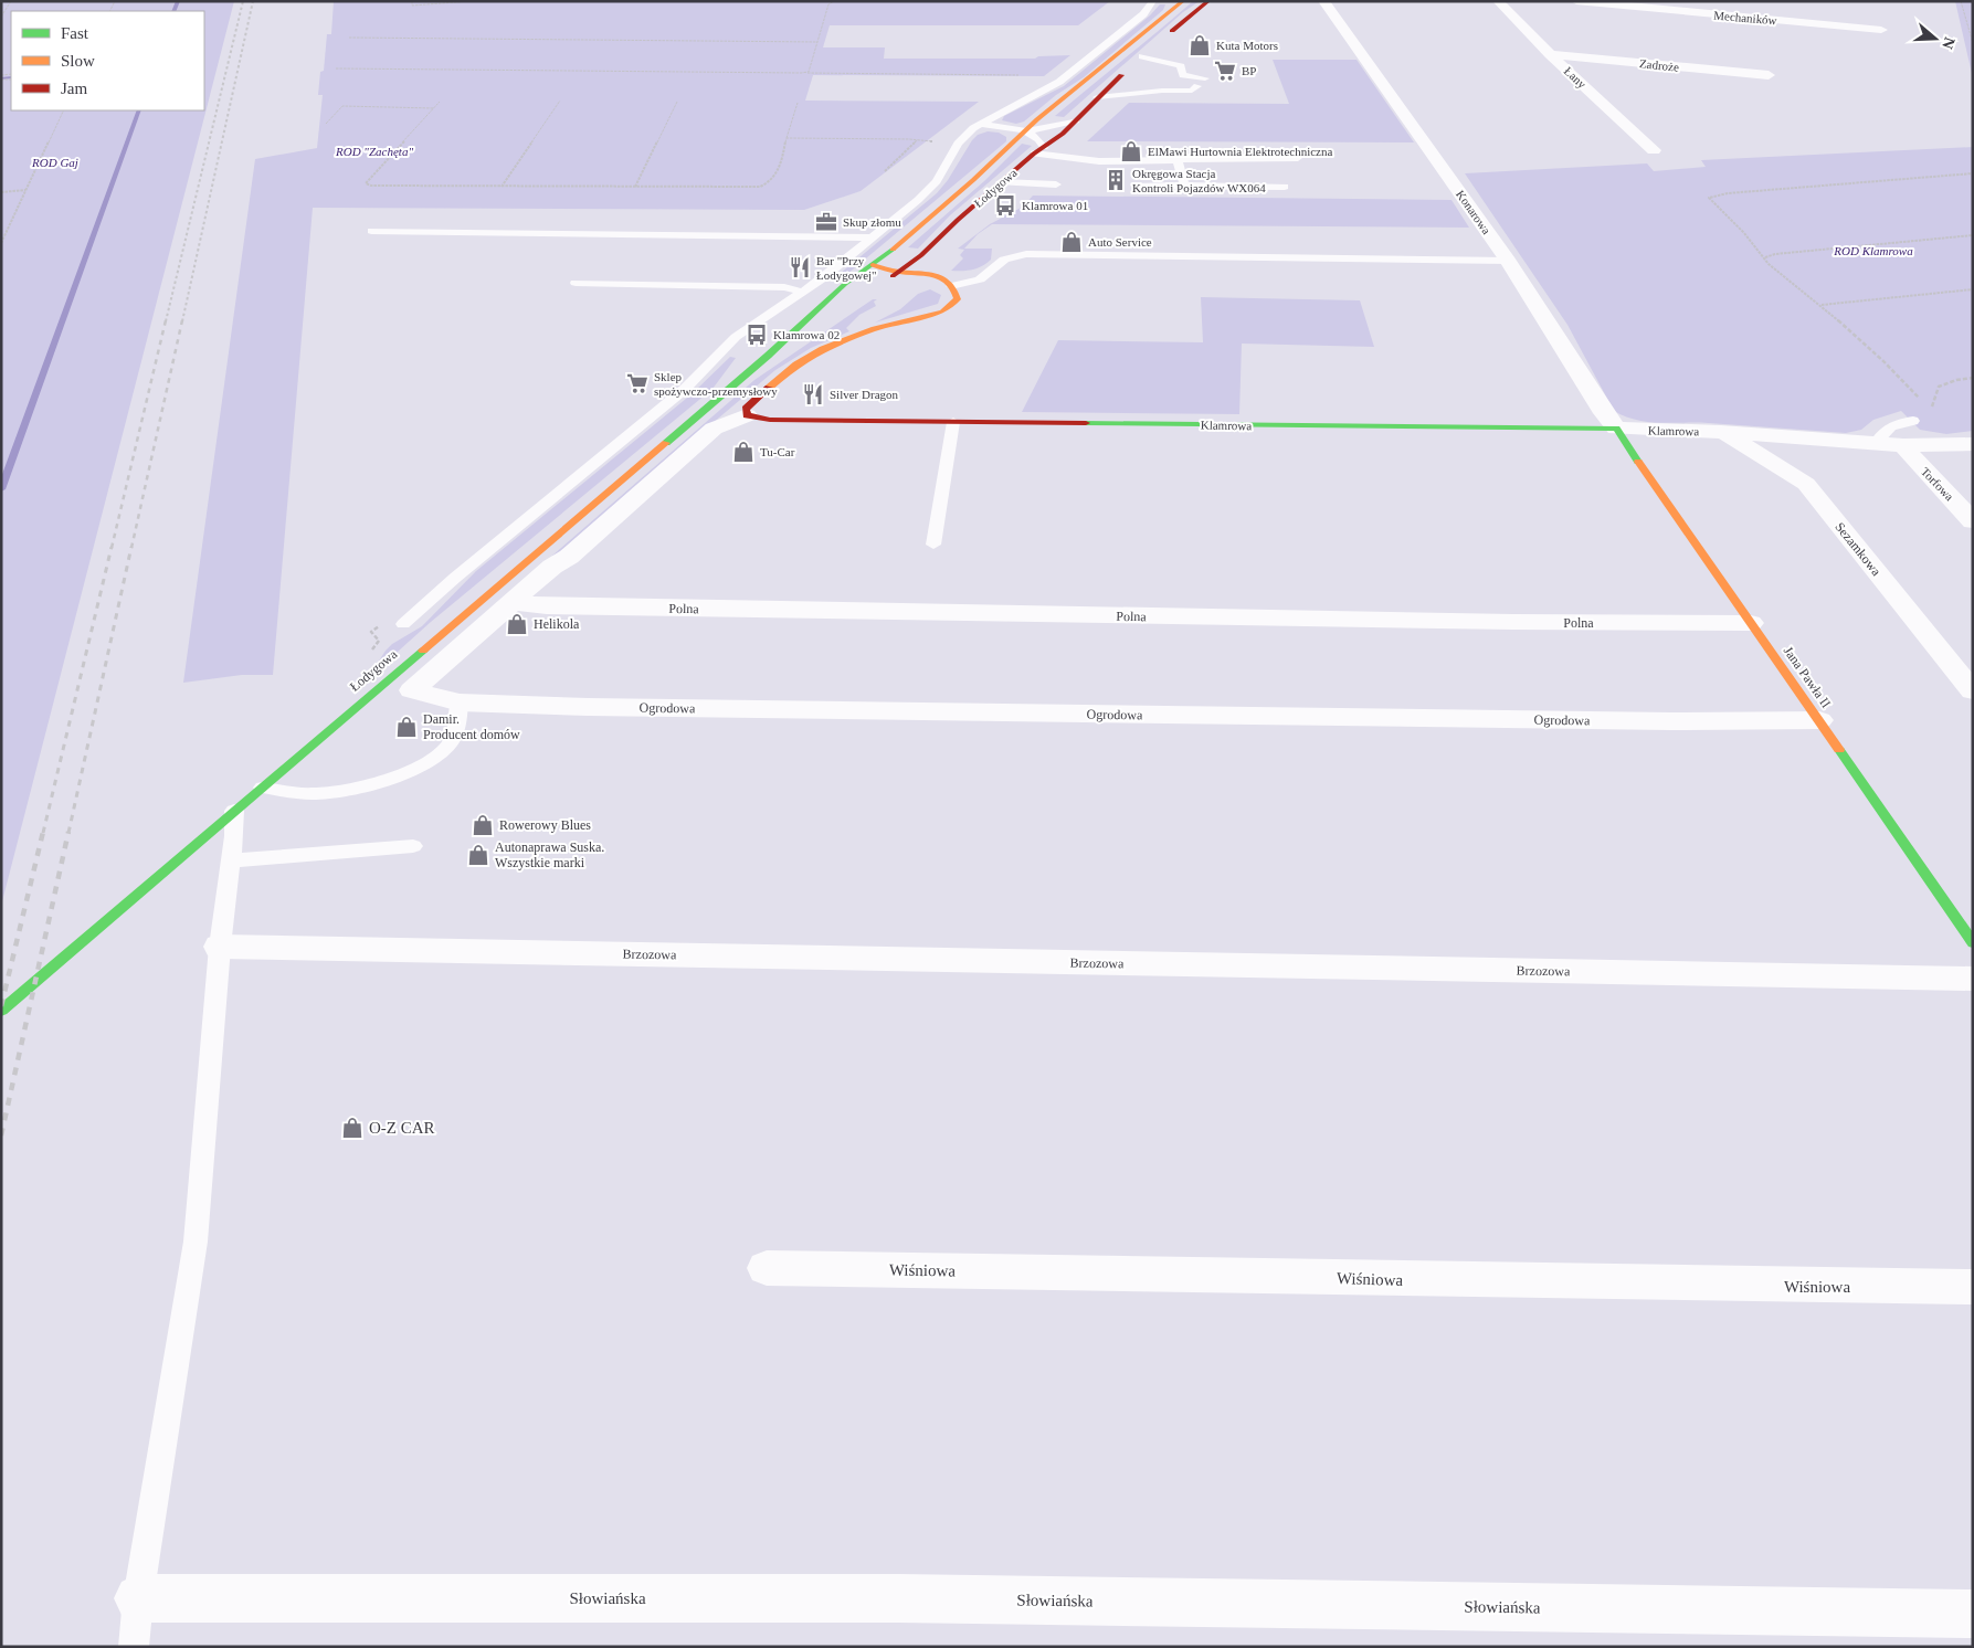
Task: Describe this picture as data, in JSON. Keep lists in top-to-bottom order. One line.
{"streets":{"main road":["Łodygowa","Klamrowa","Jana Pawła II"],"street":["Mechaników","Zadroże","Łany","Konarowa","Torfowa","Sezamkowa","Polna","Ogrodowa","Brzozowa","Wiśniowa","Słowiańska"]},"crossings":[["Zadroże","Łany"],["Konarowa","Klamrowa"],["Konarowa","Jana Pawła II"],["Klamrowa","Torfowa"],["Klamrowa","Sezamkowa"],["Klamrowa","Jana Pawła II"],["Polna","Jana Pawła II"],["Polna","Ogrodowa"],["Jana Pawła II","Ogrodowa"]],"parks":["ROD \"Zachęta\"","ROD Gaj","ROD Klamrowa"],"places":{"shop":["Kuta Motors","ElMawi Hurtownia Elektrotechniczna","Auto Service","Tu-Car","Helikola","Damir. Producent domów","Rowerowy Blues","Autonaprawa Suska. Wszystkie marki","O-Z CAR"],"supermarket":["BP","Sklep spożywczo-przemysłowy"],"building":["Okręgowa Stacja Kontroli Pojazdów WX064"],"bus stop":["Klamrowa 01","Klamrowa 02"],"office":["Skup złomu"],"restaurant":["Bar \"Przy Łodygowej\"","Silver Dragon"]},"legend":["Fast","Slow","Jam"],"north":"right"}
